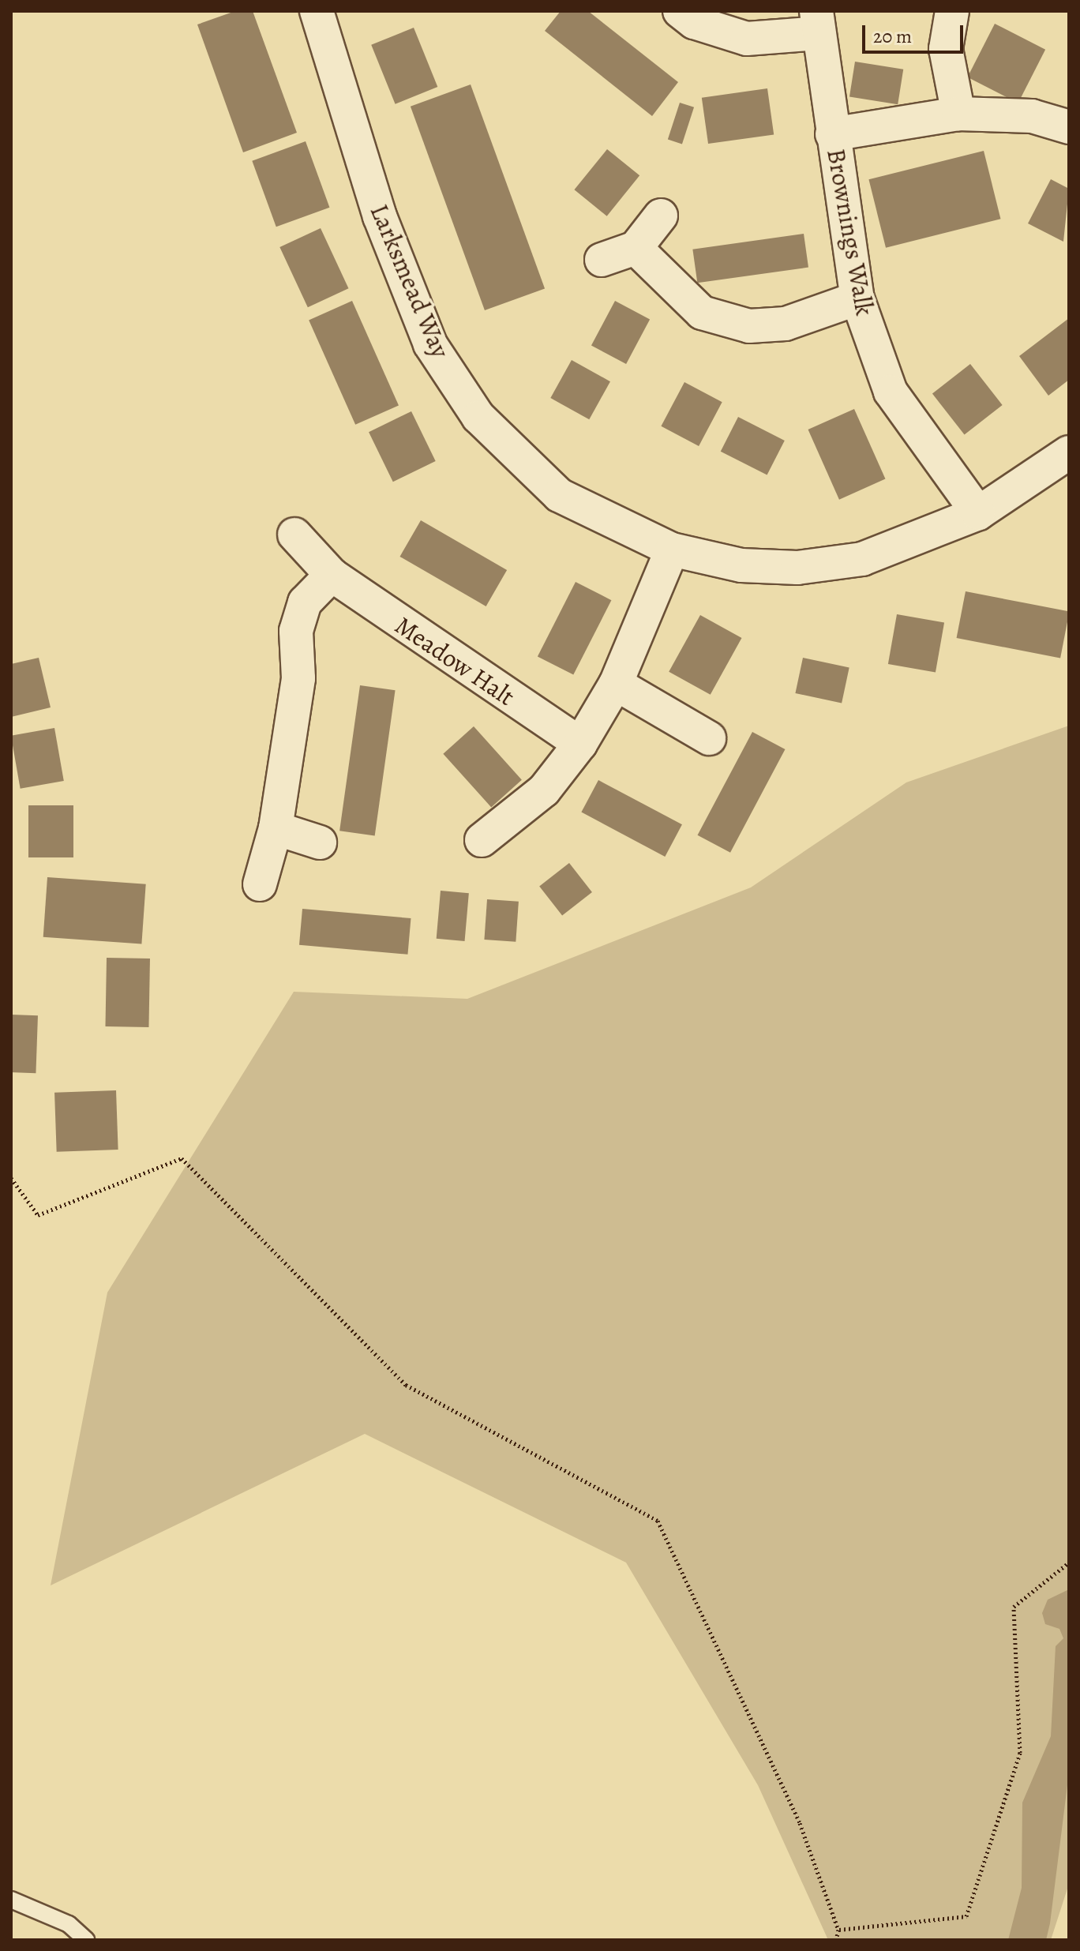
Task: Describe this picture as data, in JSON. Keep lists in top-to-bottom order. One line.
{"streets":{"street":["Brownings Walk","Larksmead Way","Meadow Halt"]},"crossings":[["Brownings Walk","Larksmead Way"]],"scale_bar":"20 m"}
